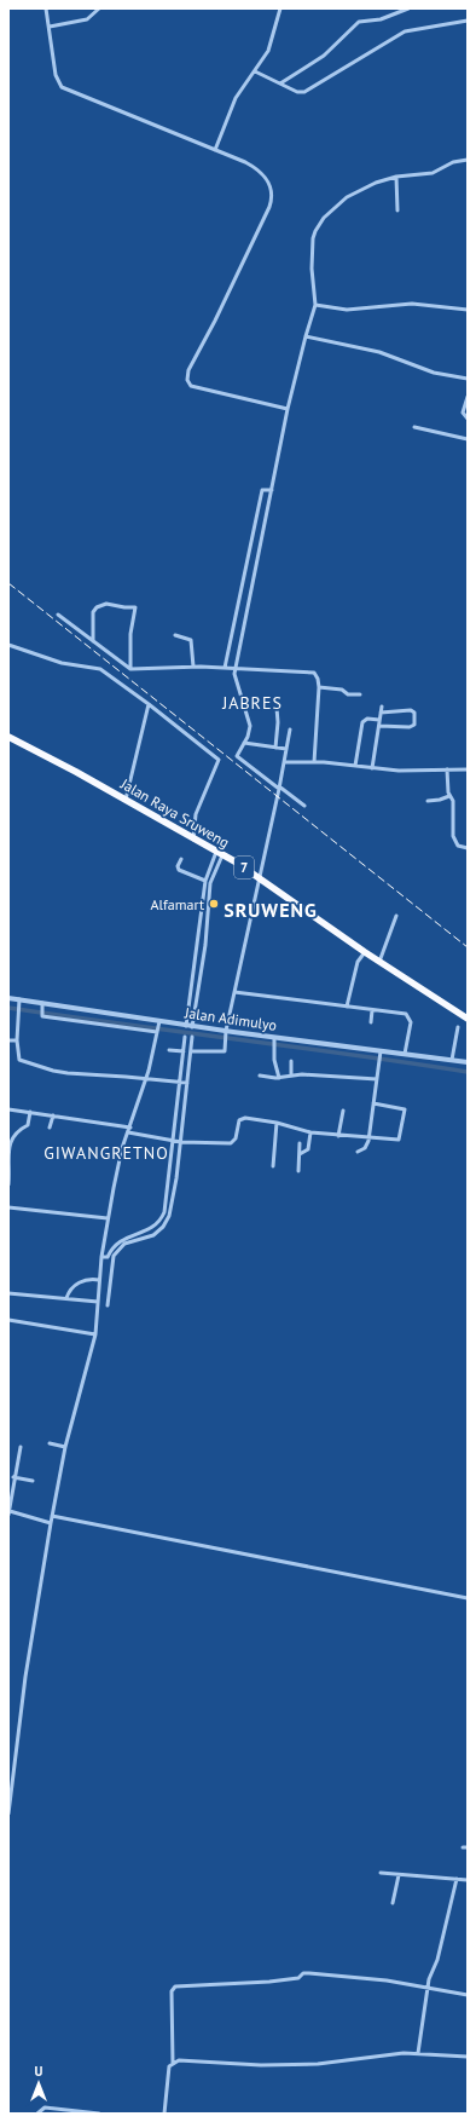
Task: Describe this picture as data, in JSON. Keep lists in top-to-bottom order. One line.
{"streets":{"highway":["Jalan Raya Sruweng","7"],"street":["Jalan Adimulyo"]},"districts":["JABRES","SRUWENG","GIWANGRETNO"],"places":["Alfamart"],"north":"top"}
